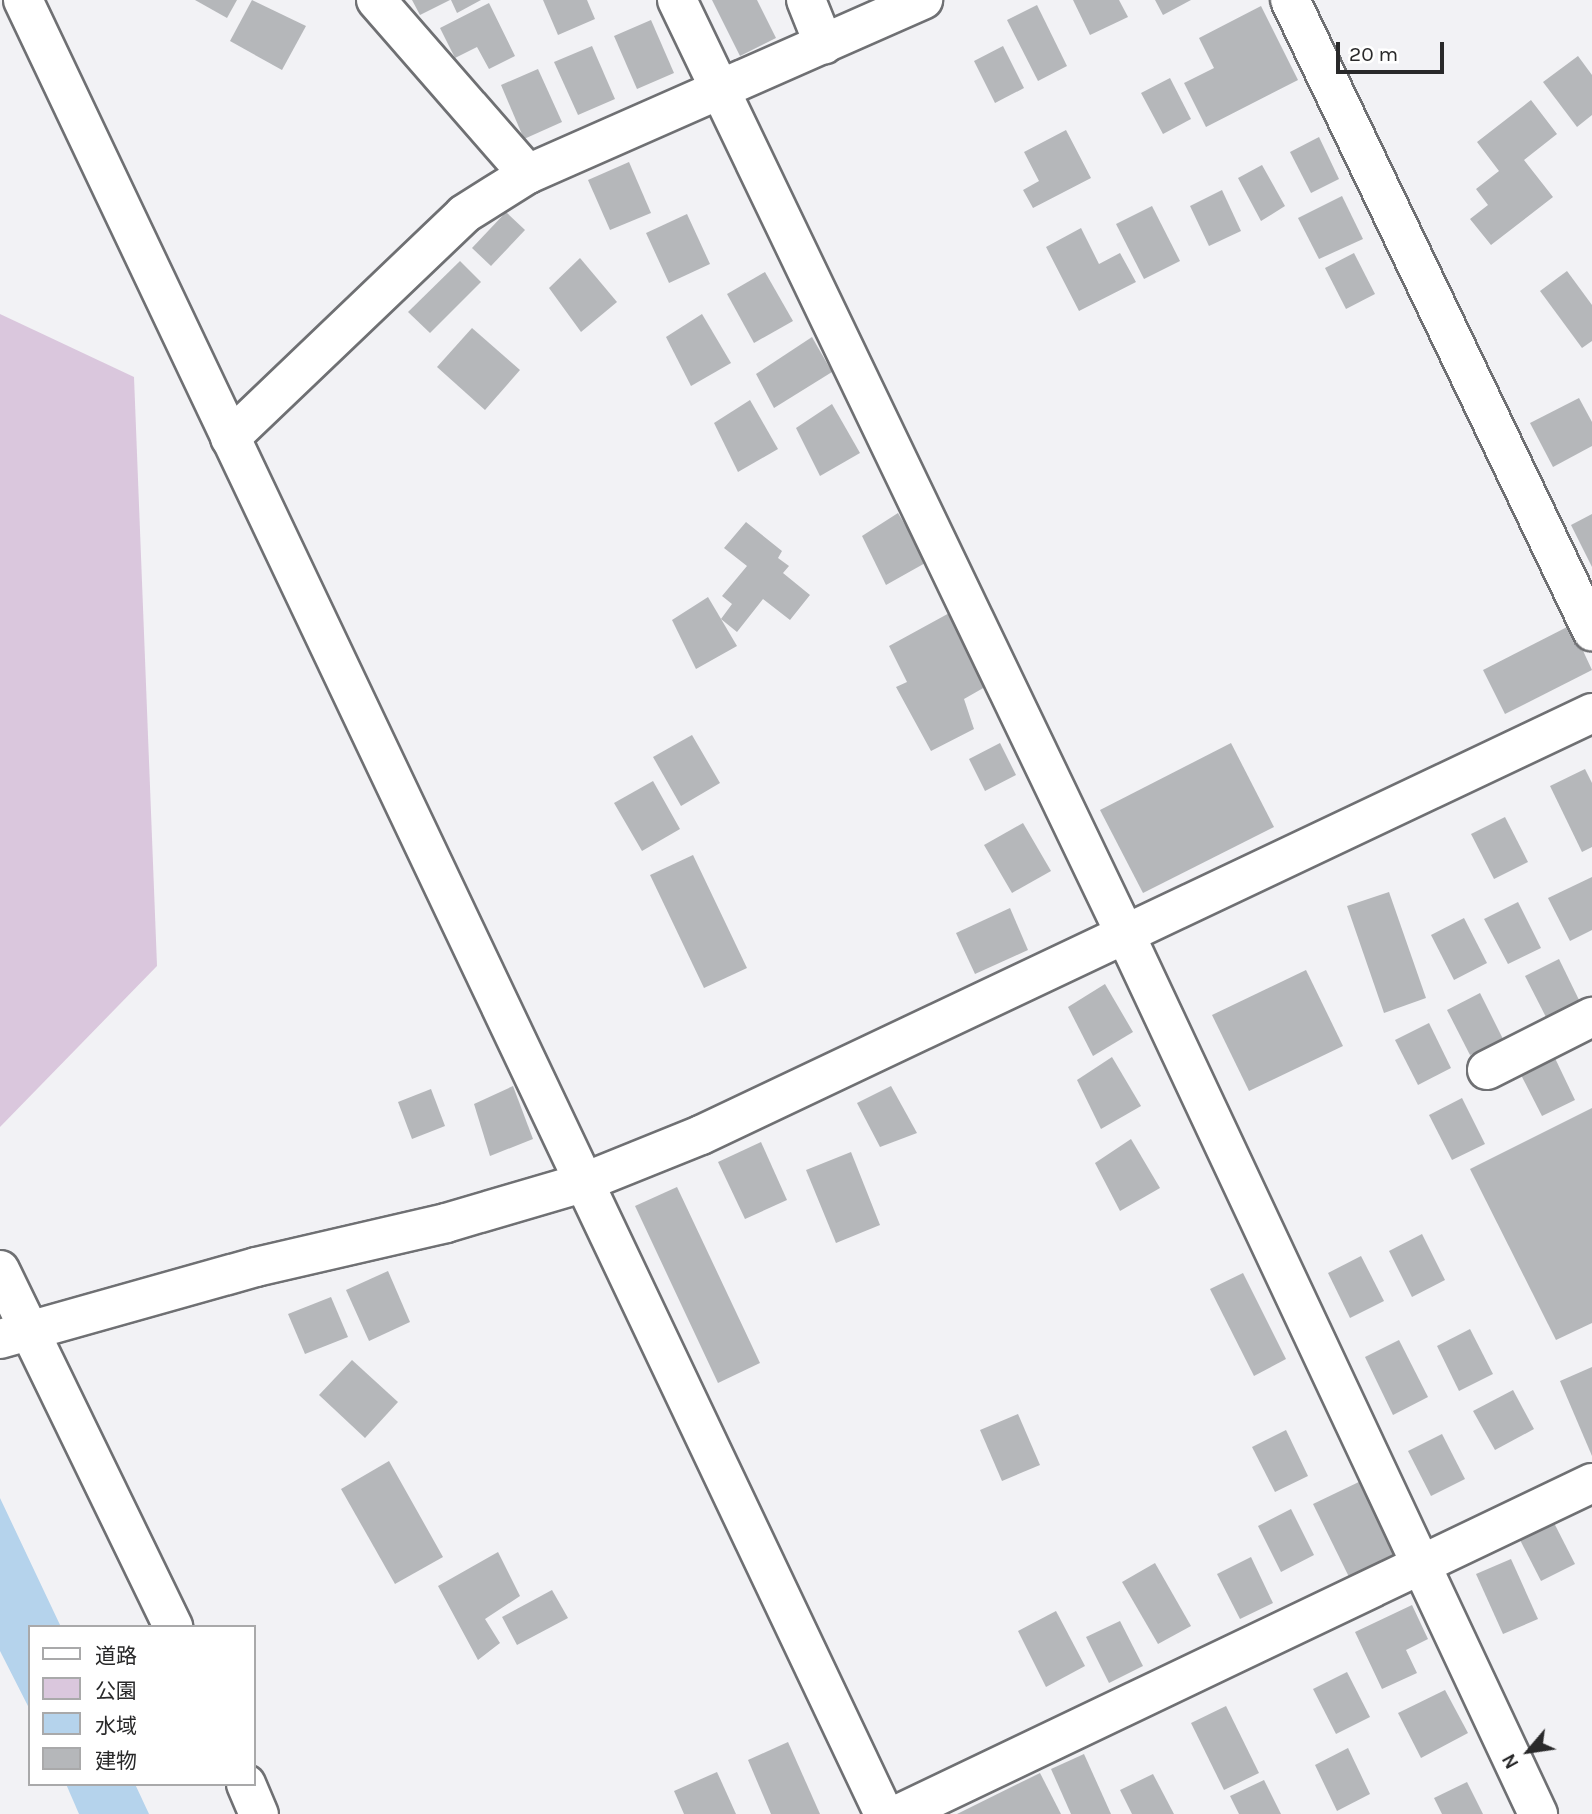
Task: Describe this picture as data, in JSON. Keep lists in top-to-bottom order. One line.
{"legend":["道路","公園","水域","建物"],"scale_bar":"20 m","north":"bottom left"}
